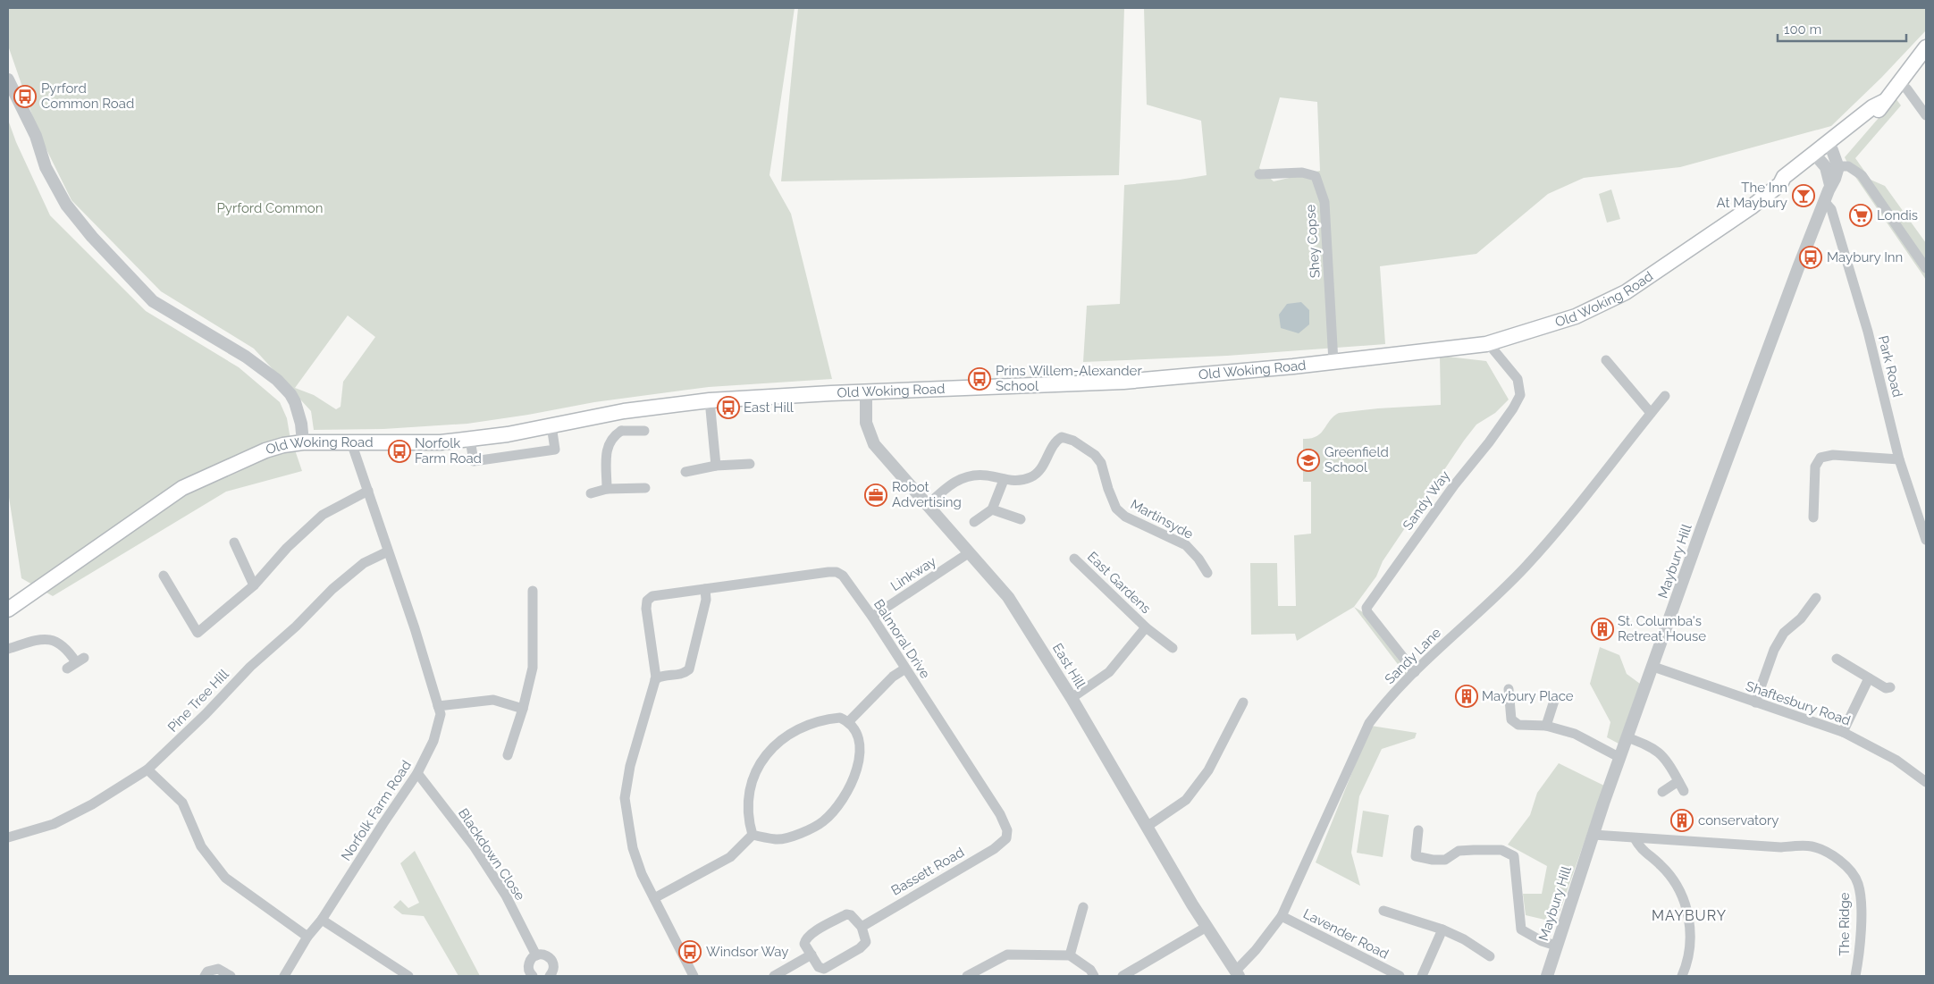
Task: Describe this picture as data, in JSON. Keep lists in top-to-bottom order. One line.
{"streets":{"main road":["Old Woking Road"],"street":["Shey Copse","Park Road","Sandy Way","Martinsyde","Maybury Hill","Linkway","East Gardens","Balmoral Drive","Sandy Lane","East Hill","Pine Tree Hill","Shaftesbury Road","Norfolk Farm Road","Blackdown Close","Bassett Road","The Ridge","Lavender Road"]},"crossings":[["Shey Copse","Old Woking Road"],["Old Woking Road","Sandy Way"],["Old Woking Road","East Hill"],["Old Woking Road","Norfolk Farm Road"],["Park Road","Maybury Hill"],["Sandy Way","Sandy Lane"],["Martinsyde","East Hill"],["Maybury Hill","Shaftesbury Road"],["Maybury Hill","The Ridge"],["Linkway","Balmoral Drive"],["Linkway","East Hill"],["East Gardens","East Hill"],["Balmoral Drive","Bassett Road"],["Sandy Lane","East Hill"],["Sandy Lane","Lavender Road"],["Pine Tree Hill","Norfolk Farm Road"],["Norfolk Farm Road","Blackdown Close"]],"districts":["MAYBURY"],"parks":["Pyrford Common"],"places":{"bus stop":["Pyrford Common Road","Maybury Inn","Prins Willem-Alexander School","East Hill","Norfolk Farm Road","Windsor Way"],"bar":["The Inn At Maybury"],"supermarket":["Londis"],"school or university":["Greenfield School"],"office":["Robot Advertising"],"building":["St. Columba's Retreat House","Maybury Place","conservatory"]},"scale_bar":"100 m"}
